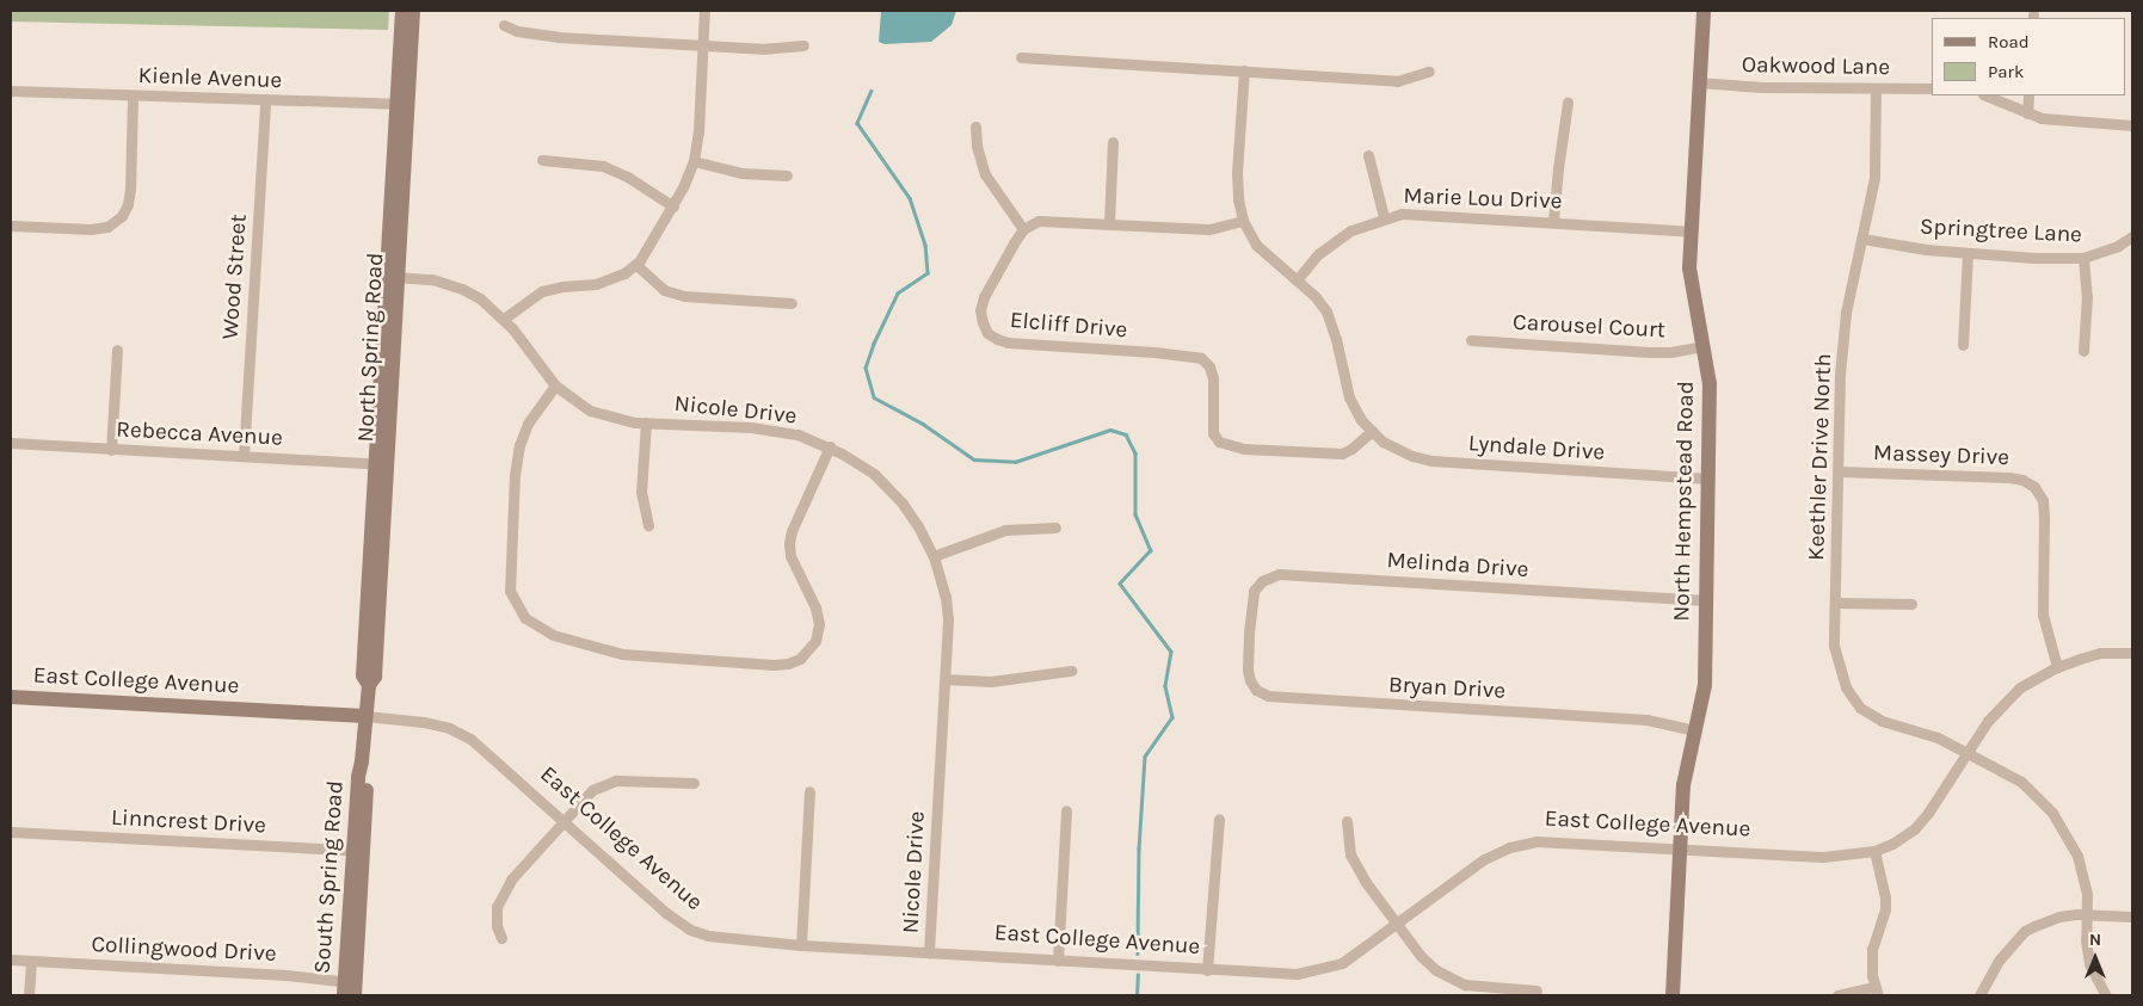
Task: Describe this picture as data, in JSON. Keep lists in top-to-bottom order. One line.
{"streets":{"street":["Oakwood Lane","Kienle Avenue","Marie Lou Drive","Springtree Lane","Wood Street","Elcliff Drive","Carousel Court","North Spring Road","Nicole Drive","Rebecca Avenue","Lyndale Drive","Massey Drive","Keethler Drive North","North Hempstead Road","Melinda Drive","East College Avenue","Bryan Drive","Linncrest Drive","South Spring Road","Collingwood Drive"]},"crossings":[["Oakwood Lane","Keethler Drive North"],["Oakwood Lane","North Hempstead Road"],["Kienle Avenue","Wood Street"],["Kienle Avenue","North Spring Road"],["Marie Lou Drive","Lyndale Drive"],["Marie Lou Drive","North Hempstead Road"],["Springtree Lane","Keethler Drive North"],["Wood Street","Rebecca Avenue"],["Elcliff Drive","Lyndale Drive"],["Carousel Court","North Hempstead Road"],["North Spring Road","Nicole Drive"],["North Spring Road","Rebecca Avenue"],["North Spring Road","East College Avenue"],["North Spring Road","South Spring Road"],["Nicole Drive","East College Avenue"],["Lyndale Drive","North Hempstead Road"],["Massey Drive","Keethler Drive North"],["Massey Drive","East College Avenue"],["Keethler Drive North","East College Avenue"],["North Hempstead Road","Melinda Drive"],["North Hempstead Road","East College Avenue"],["North Hempstead Road","Bryan Drive"],["Melinda Drive","Bryan Drive"],["East College Avenue","South Spring Road"],["Linncrest Drive","South Spring Road"],["South Spring Road","Collingwood Drive"]],"legend":["Road","Park"],"north":"top"}
